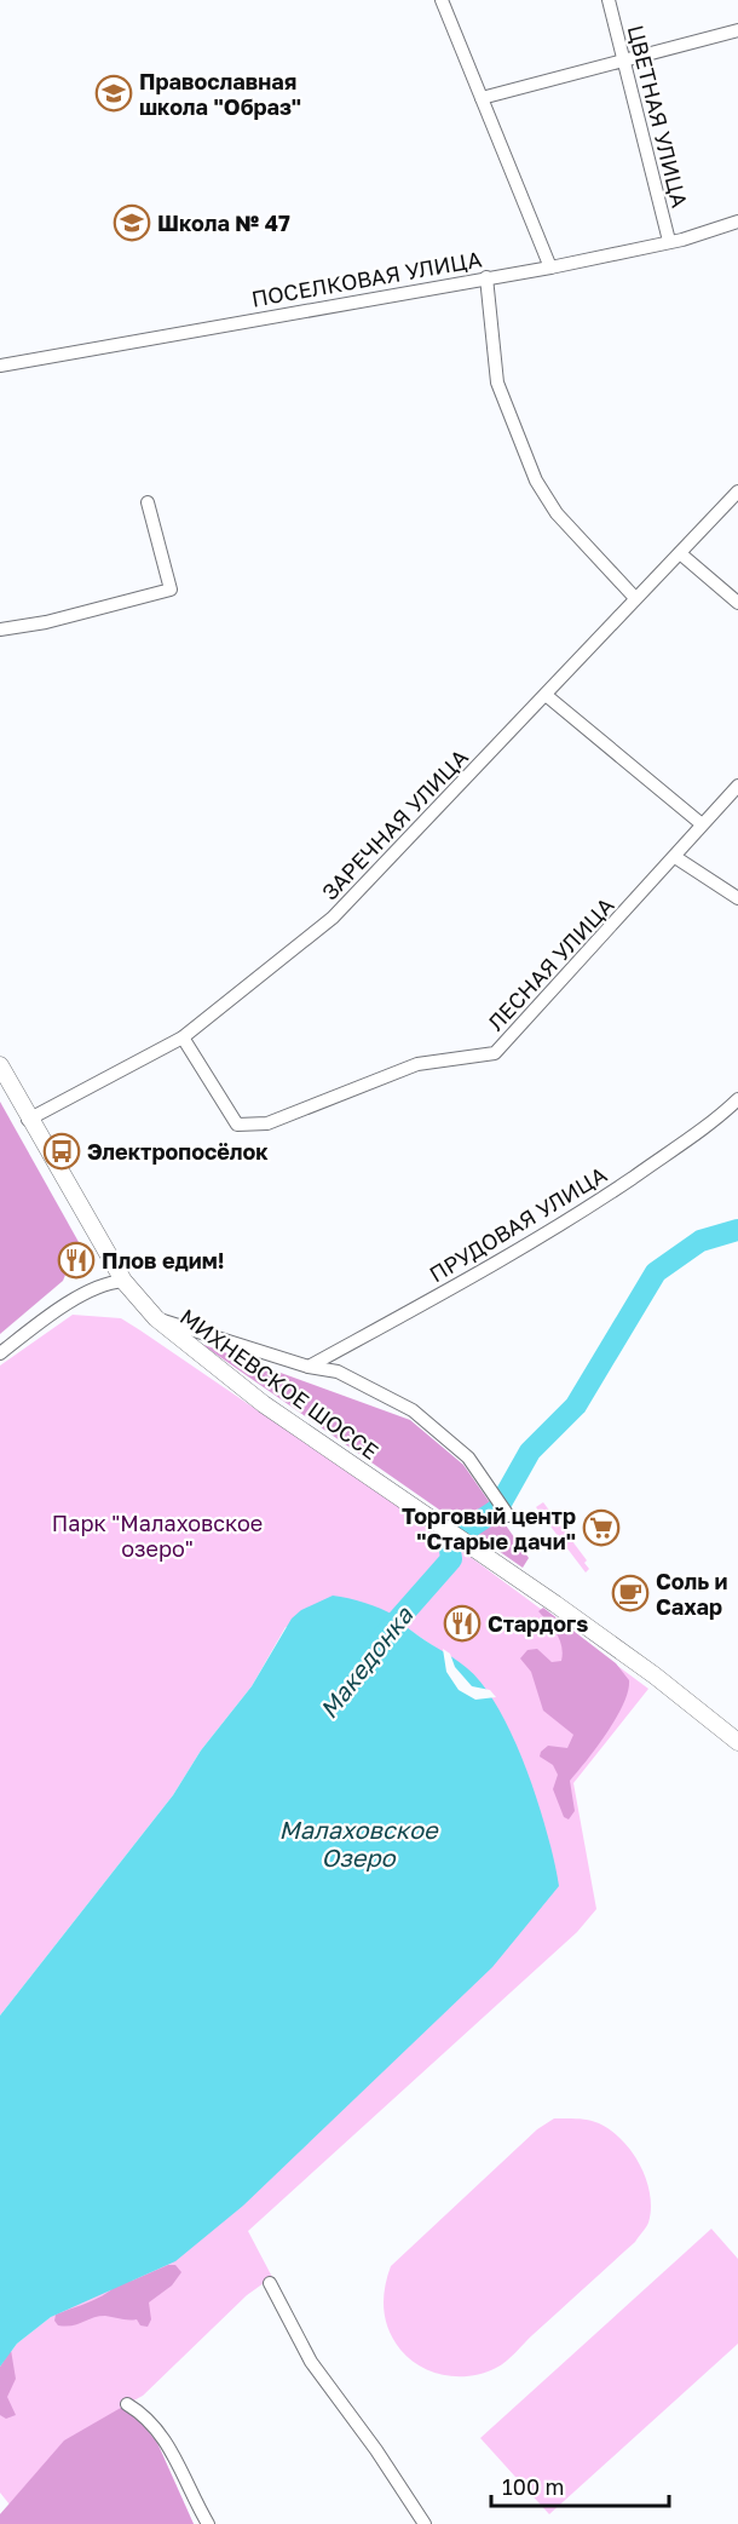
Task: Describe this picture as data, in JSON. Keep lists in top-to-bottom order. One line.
{"streets":{"main road":["МИХНЕВСКОЕ ШОССЕ"],"street":["ЦВЕТНАЯ УЛИЦА","ПОСЕЛКОВАЯ УЛИЦА","ЗАРЕЧНАЯ УЛИЦА","ЛЕСНАЯ УЛИЦА","ПРУДОВАЯ УЛИЦА"]},"crossings":[["ЦВЕТНАЯ УЛИЦА","ПОСЕЛКОВАЯ УЛИЦА"],["ЗАРЕЧНАЯ УЛИЦА","ЛЕСНАЯ УЛИЦА"],["ЗАРЕЧНАЯ УЛИЦА","МИХНЕВСКОЕ ШОССЕ"]],"water":["Македонка","Малаховское Озеро"],"parks":["Парк \"Малаховское озеро\""],"places":{"school or university":["Православная школа \"Образ\"","Школа № 47"],"bus stop":["Электропосёлок"],"restaurant":["Плов едим!","Стардогs"],"supermarket":["Торговый центр \"Старые дачи\""],"cafe":["Соль и Сахар"]},"scale_bar":"100 m"}
